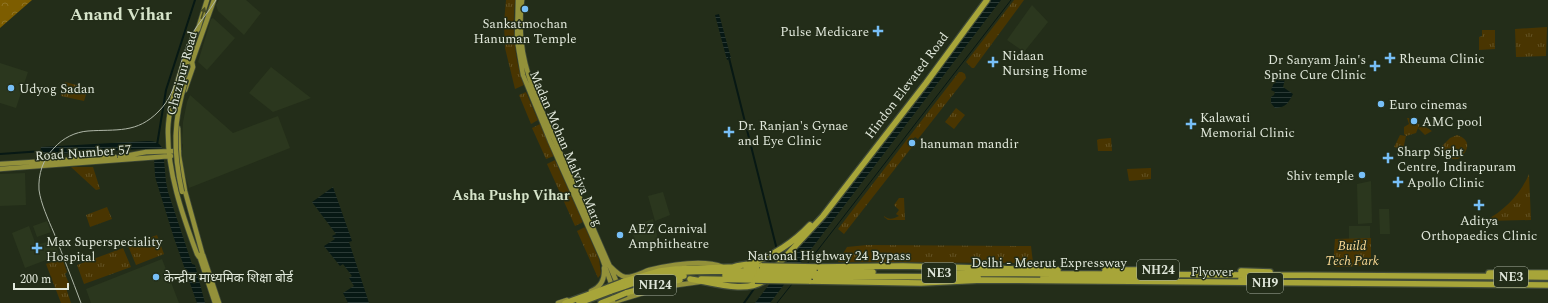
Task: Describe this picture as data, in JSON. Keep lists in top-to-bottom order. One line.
{"streets":{"highway":["Hindon Elevated Road","National Highway 24 Bypass","Delhi - Meerut Expressway","NH24","Flyover","NE3","NH9"],"main road":["Ghazipur Road","Madan Mohan Malviya Marg","Road Number 57"]},"crossings":[["Ghazipur Road","Road Number 57"],["Hindon Elevated Road","National Highway 24 Bypass"],["Hindon Elevated Road","Delhi - Meerut Expressway"],["National Highway 24 Bypass","Delhi - Meerut Expressway"],["Delhi - Meerut Expressway","NH24"]],"districts":["Anand Vihar","Asha Pushp Vihar"],"parks":["Build Tech Park"],"places":{"other":["Sankatmochan Hanuman Temple","Udyog Sadan","Euro cinemas","AMC pool","hanuman mandir","Shiv temple","AEZ Carnival Amphitheatre","केन्द्रीय माध्यमिक शिक्षा बोर्ड"],"health":["Pulse Medicare","Rheuma Clinic","Nidaan Nursing Home","Dr Sanyam Jain's Spine Cure Clinic","Kalawati Memorial Clinic","Dr. Ranjan's Gynae and Eye Clinic","Sharp Sight Centre, Indirapuram","Apollo Clinic","Aditya Orthopaedics Clinic","Max Superspeciality Hospital"]},"scale_bar":"200 m"}
